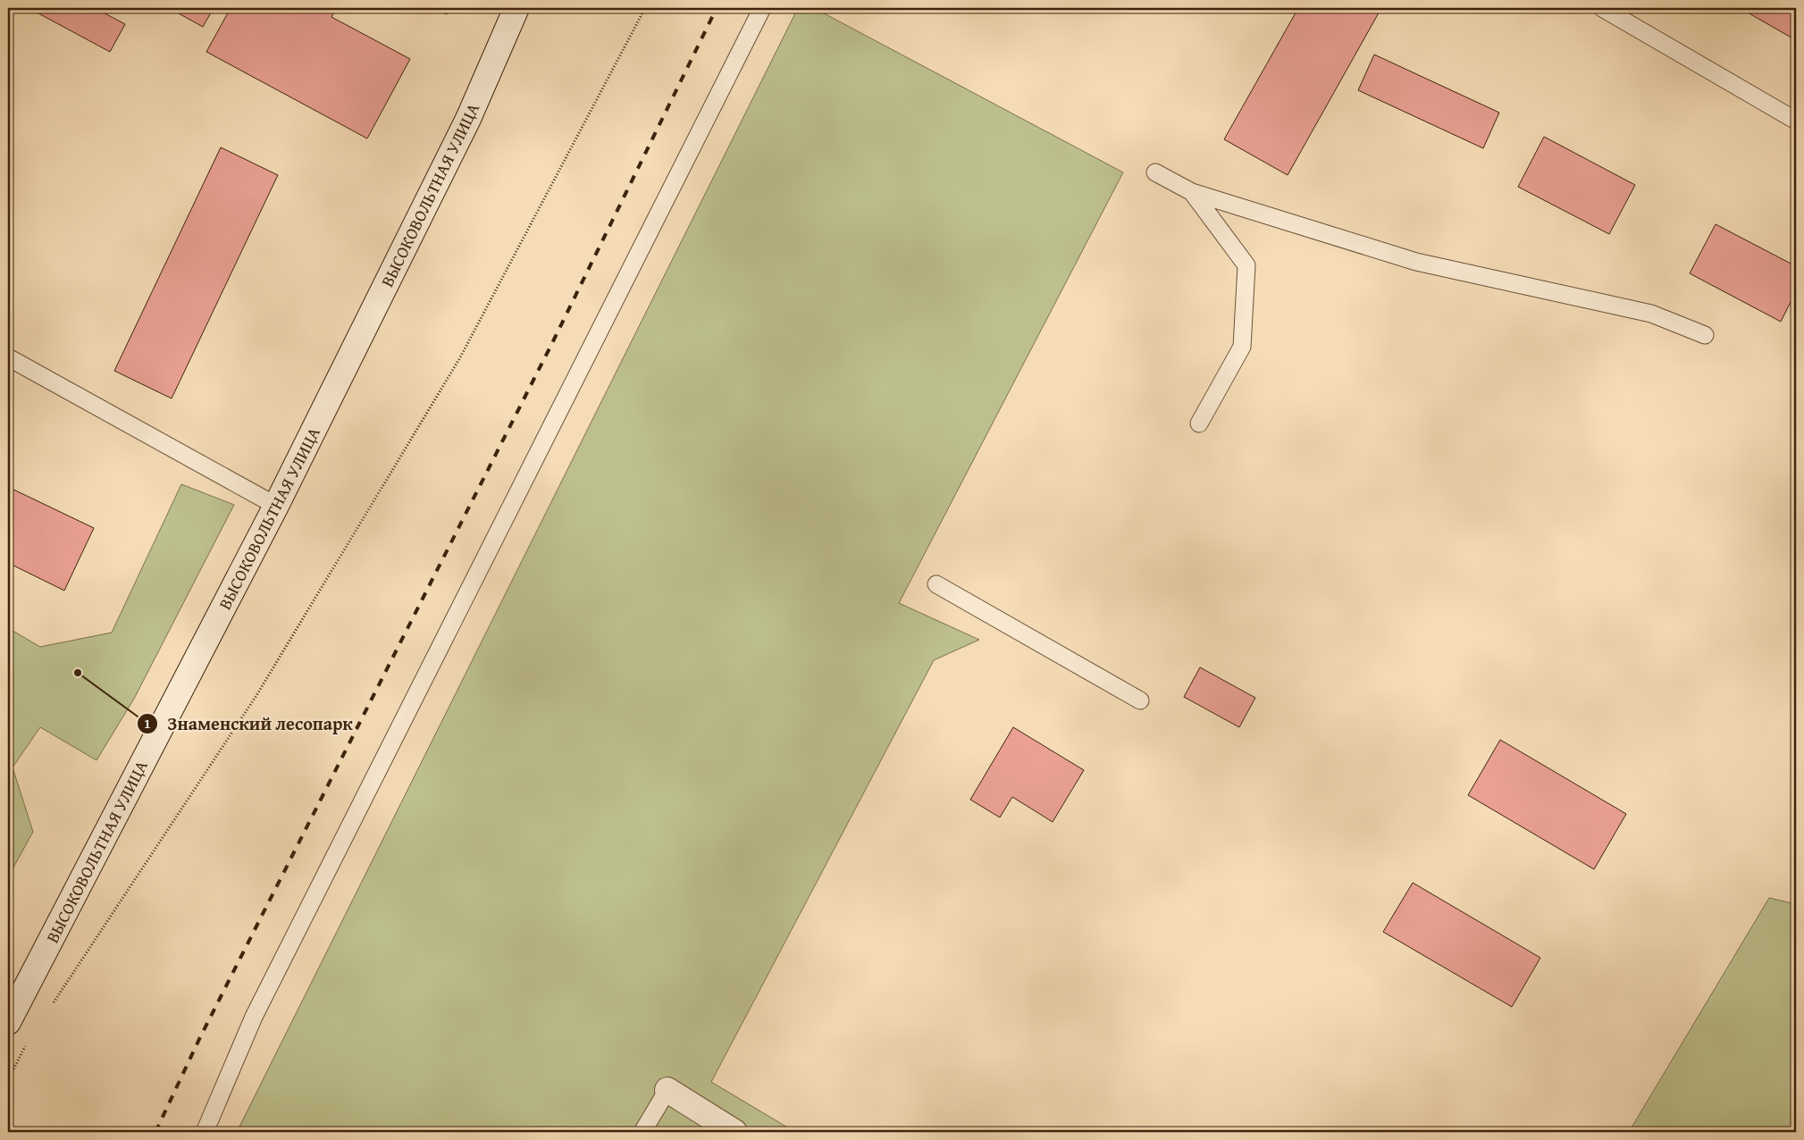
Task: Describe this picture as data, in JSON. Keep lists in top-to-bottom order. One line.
{"streets":{"main road":["ВЫСОКОВОЛЬТНАЯ УЛИЦА"]},"places":["Знаменский лесопарк"]}
